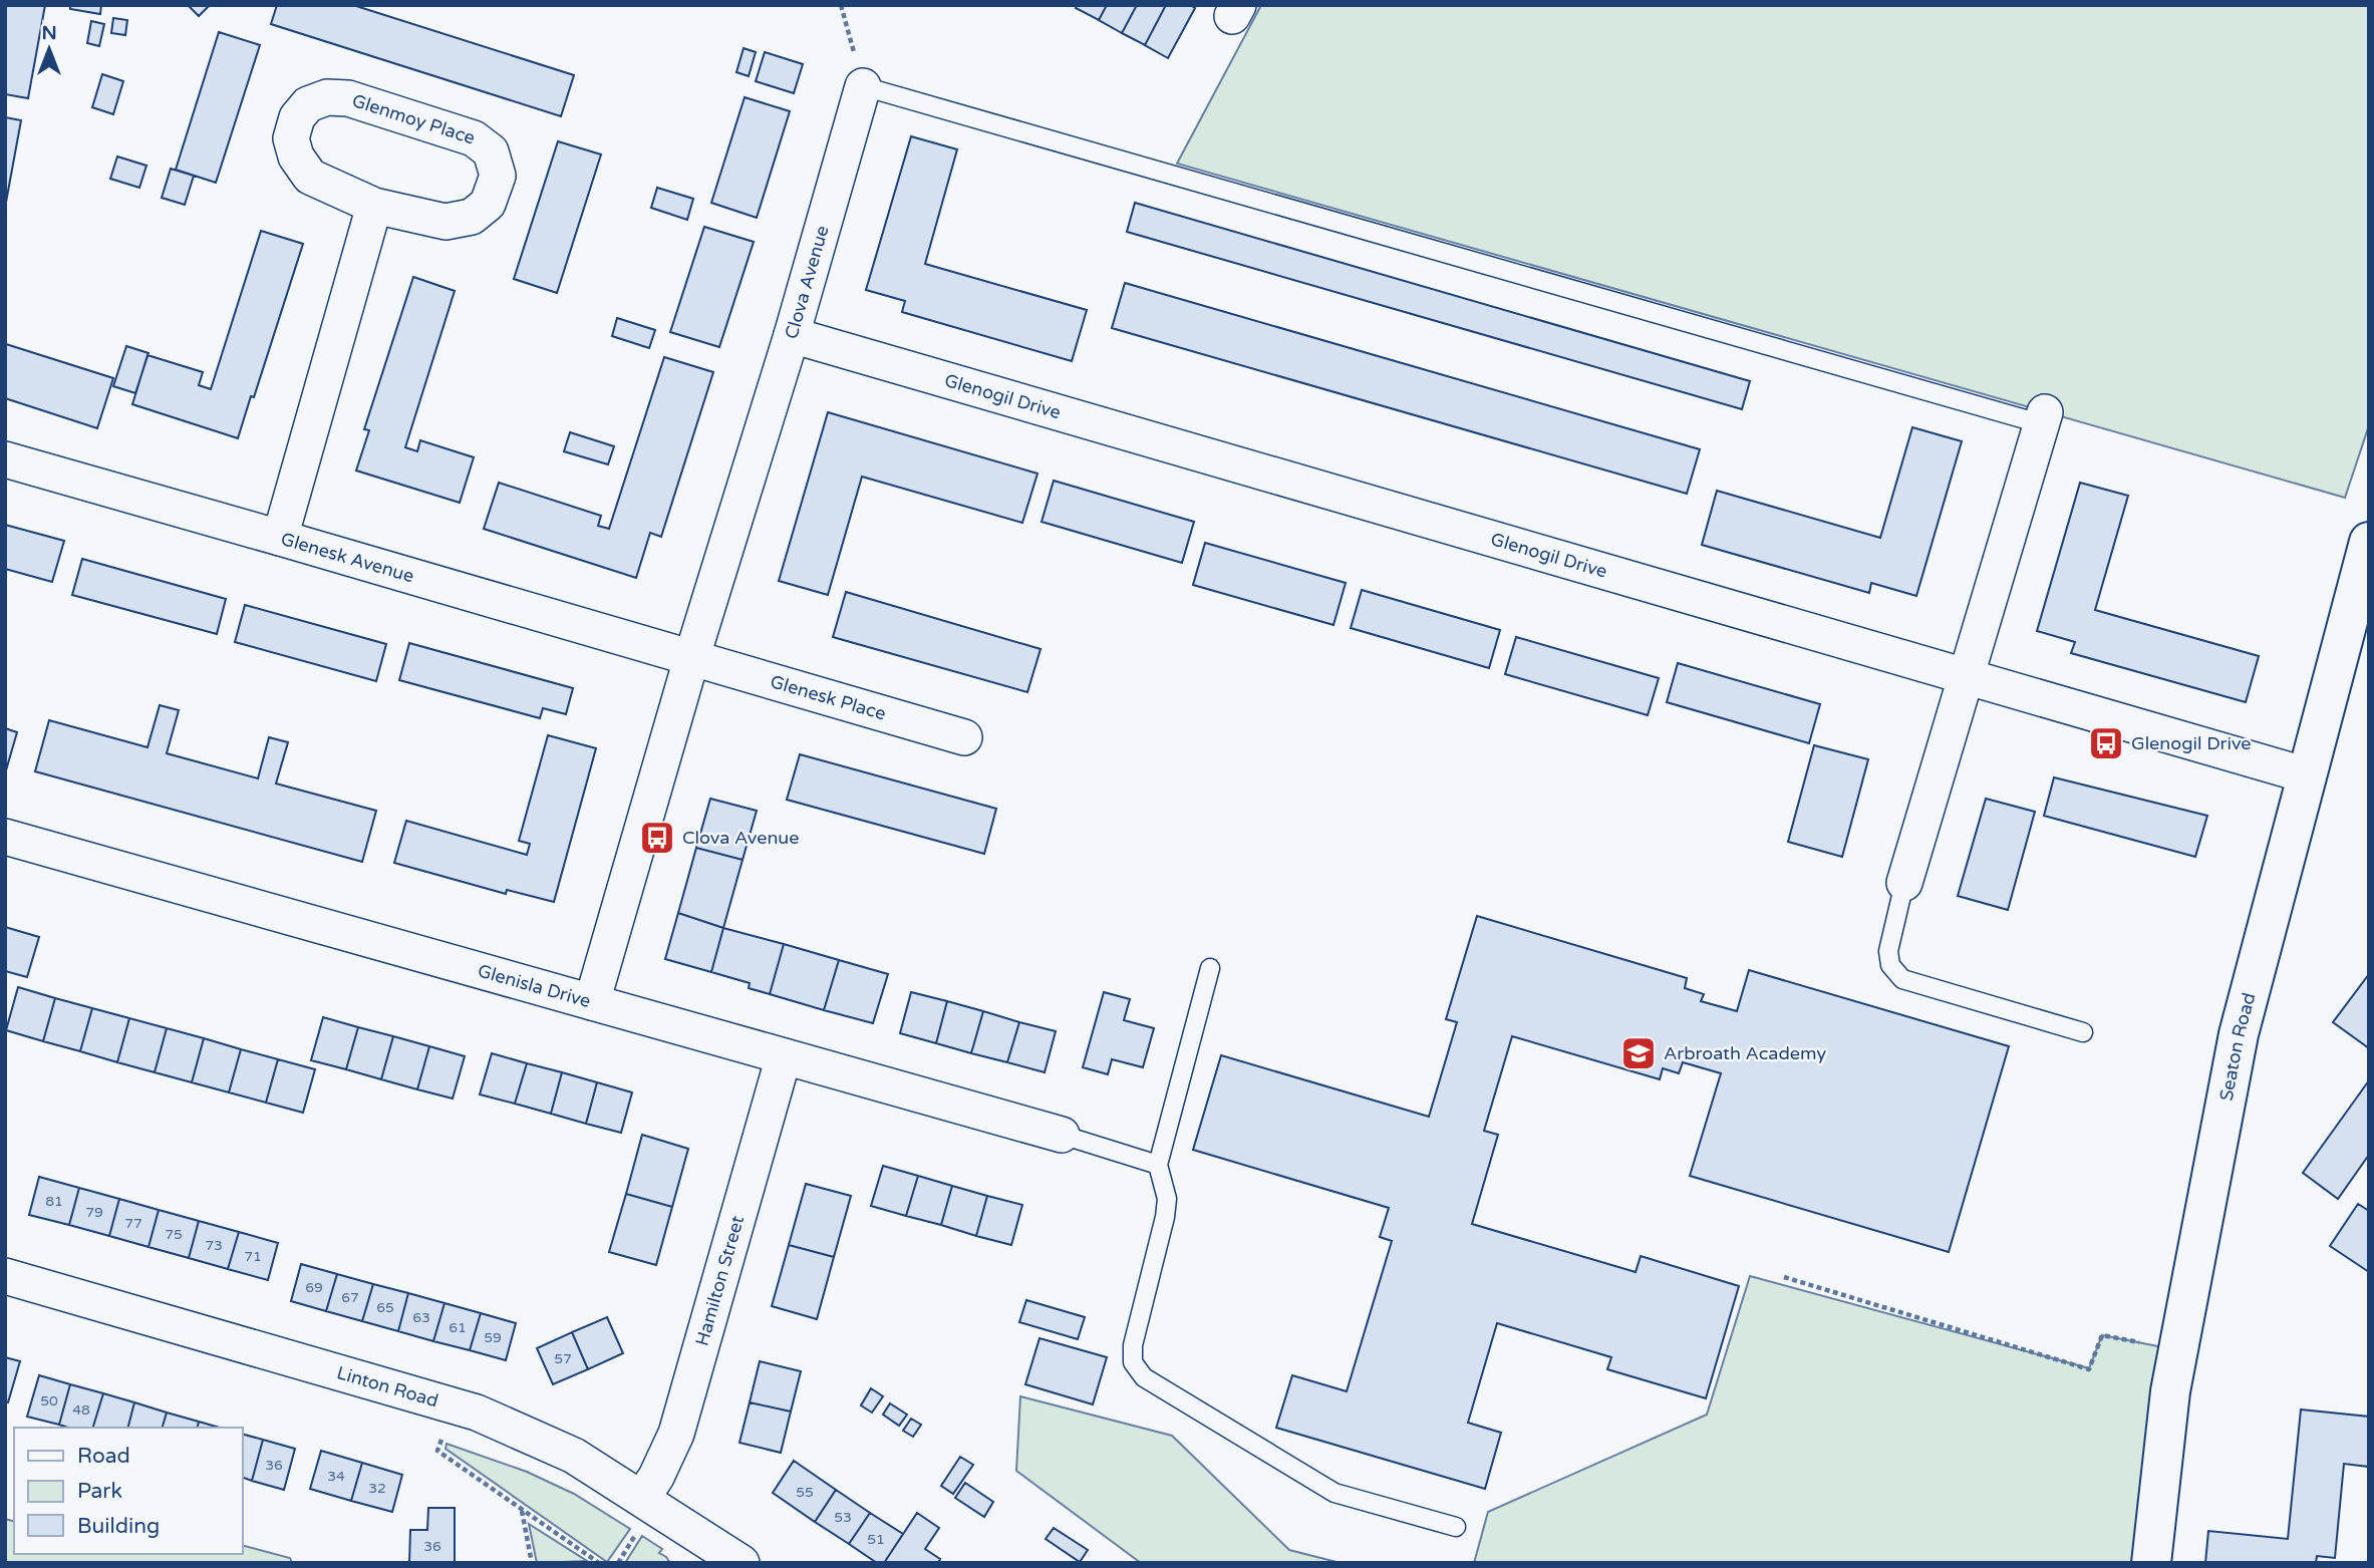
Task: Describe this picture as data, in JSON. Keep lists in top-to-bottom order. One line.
{"streets":{"street":["Glenmoy Place","Clova Avenue","Glenogil Drive","Glenesk Avenue","Glenesk Place","Glenisla Drive","Seaton Road","Hamilton Street","Linton Road"]},"crossings":[["Clova Avenue","Glenogil Drive"],["Clova Avenue","Glenesk Avenue"],["Clova Avenue","Glenesk Place"],["Clova Avenue","Glenisla Drive"],["Glenogil Drive","Seaton Road"],["Glenesk Avenue","Glenesk Place"],["Glenisla Drive","Hamilton Street"],["Hamilton Street","Linton Road"]],"places":{"bus stop":["Glenogil Drive","Clova Avenue"],"school or university":["Arbroath Academy"]},"house_numbers":["81","79","77","75","73","71","69","67","65","63","61","59","57","50","48","36","34","32","55","53","51","36"],"legend":["Road","Park","Building"],"north":"top"}
